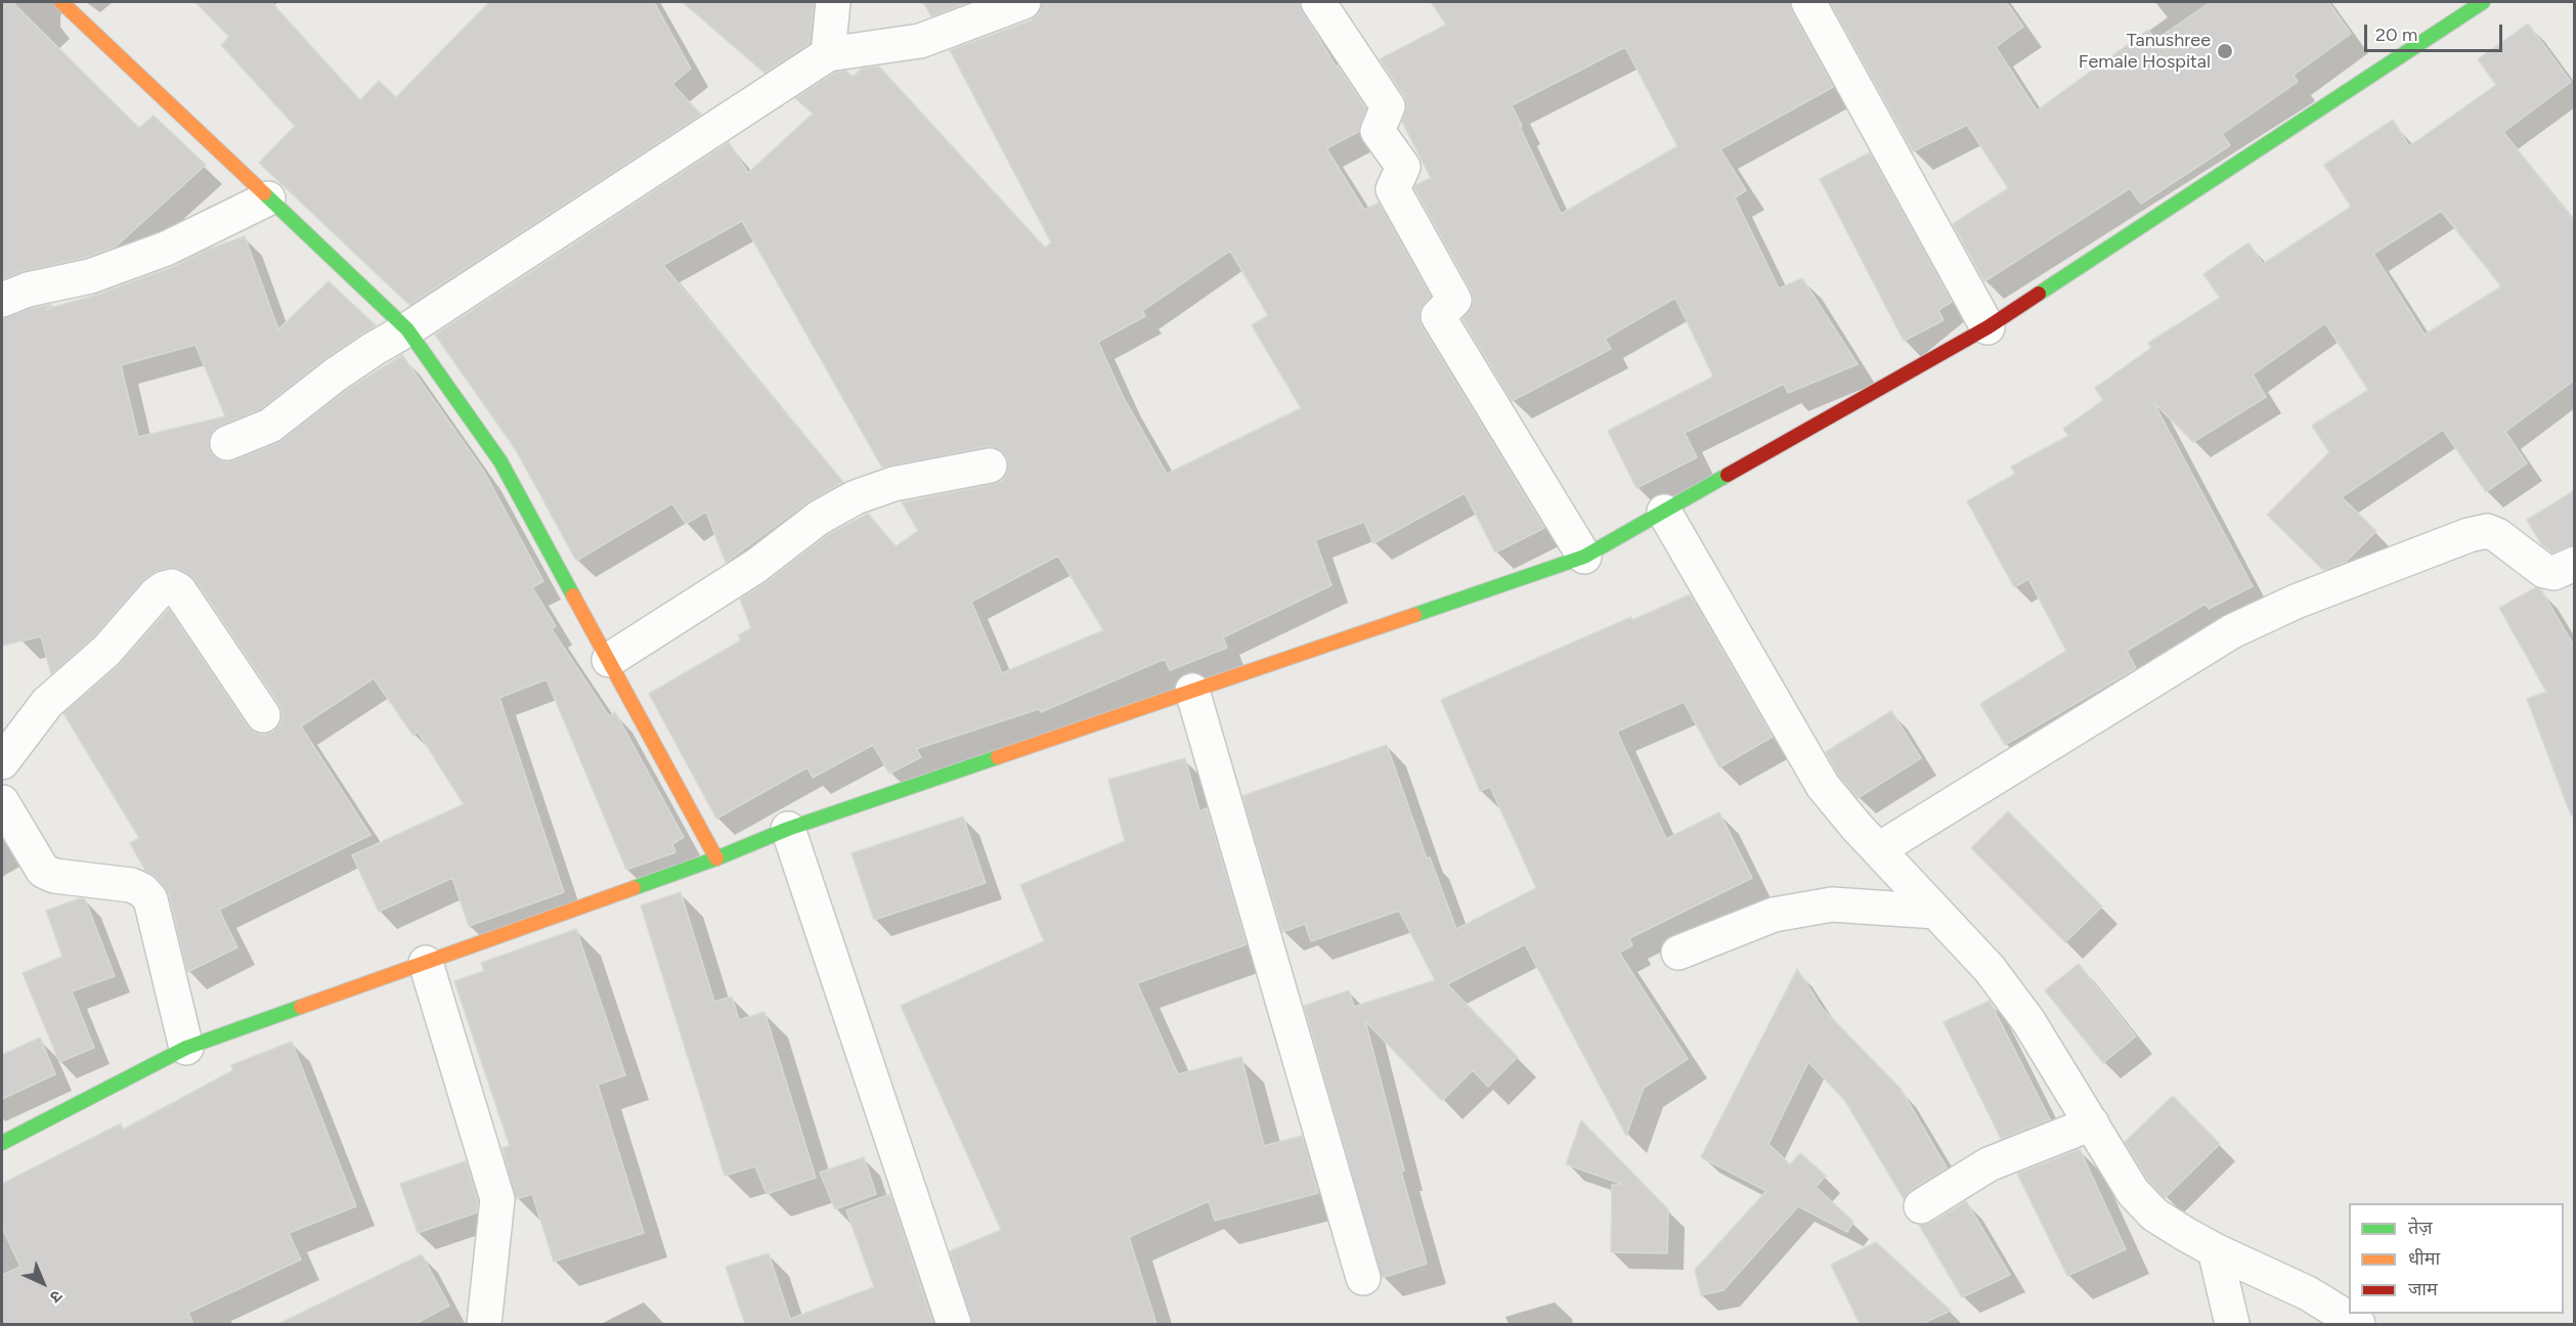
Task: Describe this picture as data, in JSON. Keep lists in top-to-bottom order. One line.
{"places":["Tanushree Female Hospital"],"legend":["तेज़","धीमा","जाम"],"scale_bar":"20 m","north":"bottom right"}
